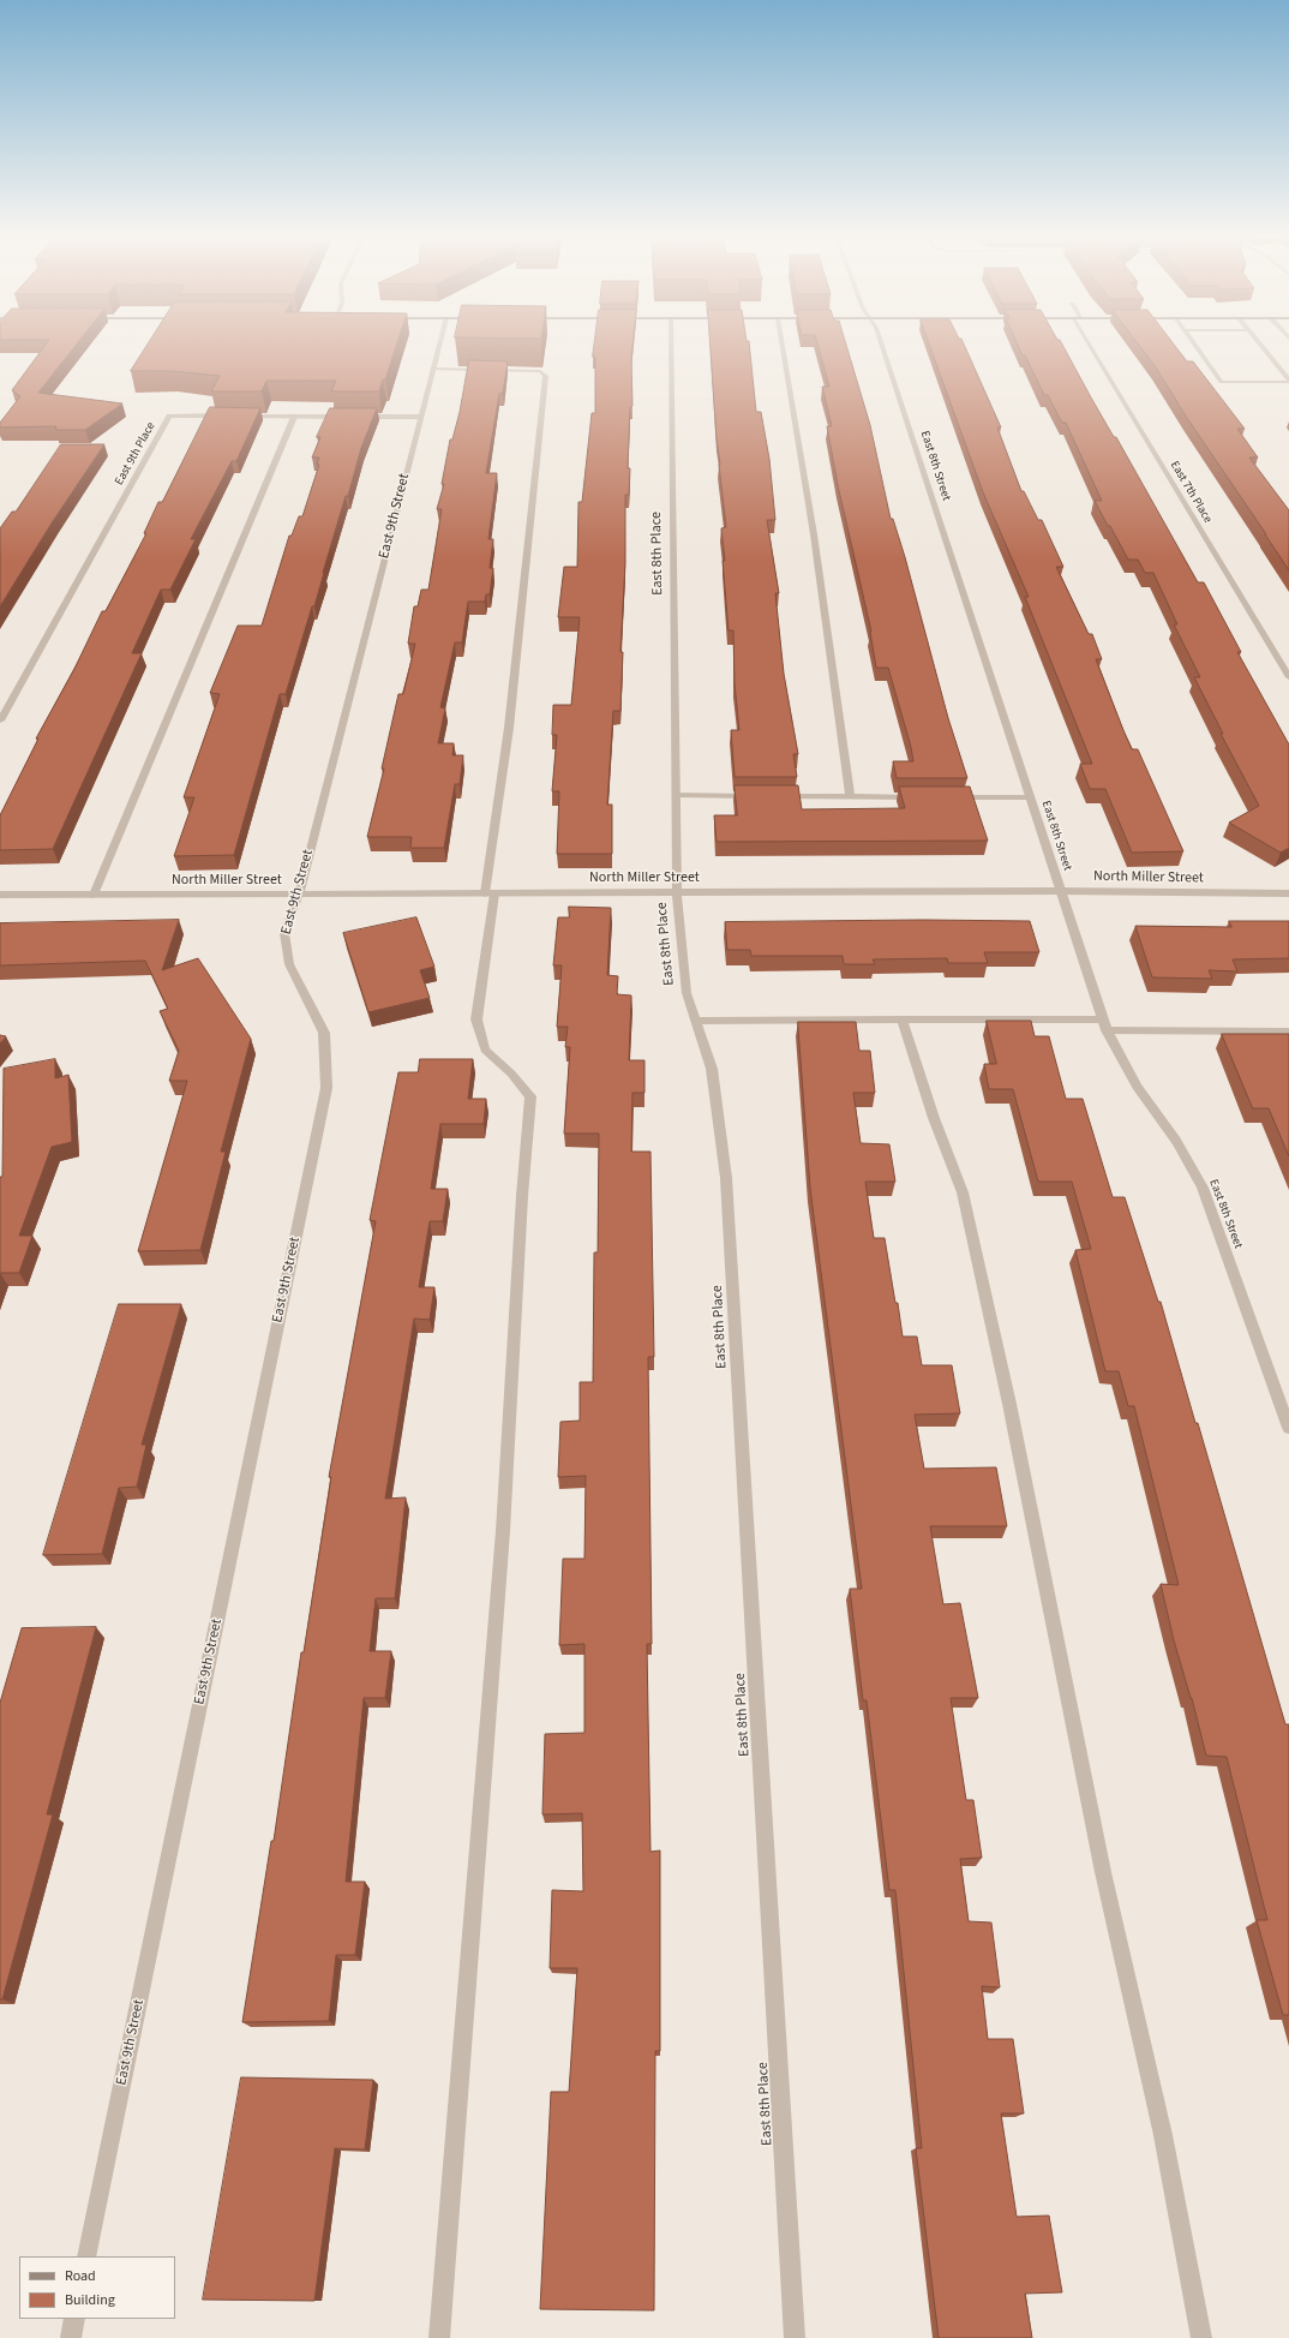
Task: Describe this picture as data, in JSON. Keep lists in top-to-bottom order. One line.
{"streets":{"street":["East 9th Place","East 8th Street","East 7th Place","East 9th Street","East 8th Place","North Miller Street"]},"crossings":[["East 8th Street","North Miller Street"],["East 9th Street","North Miller Street"],["East 8th Place","North Miller Street"]],"legend":["Road","Building"]}
